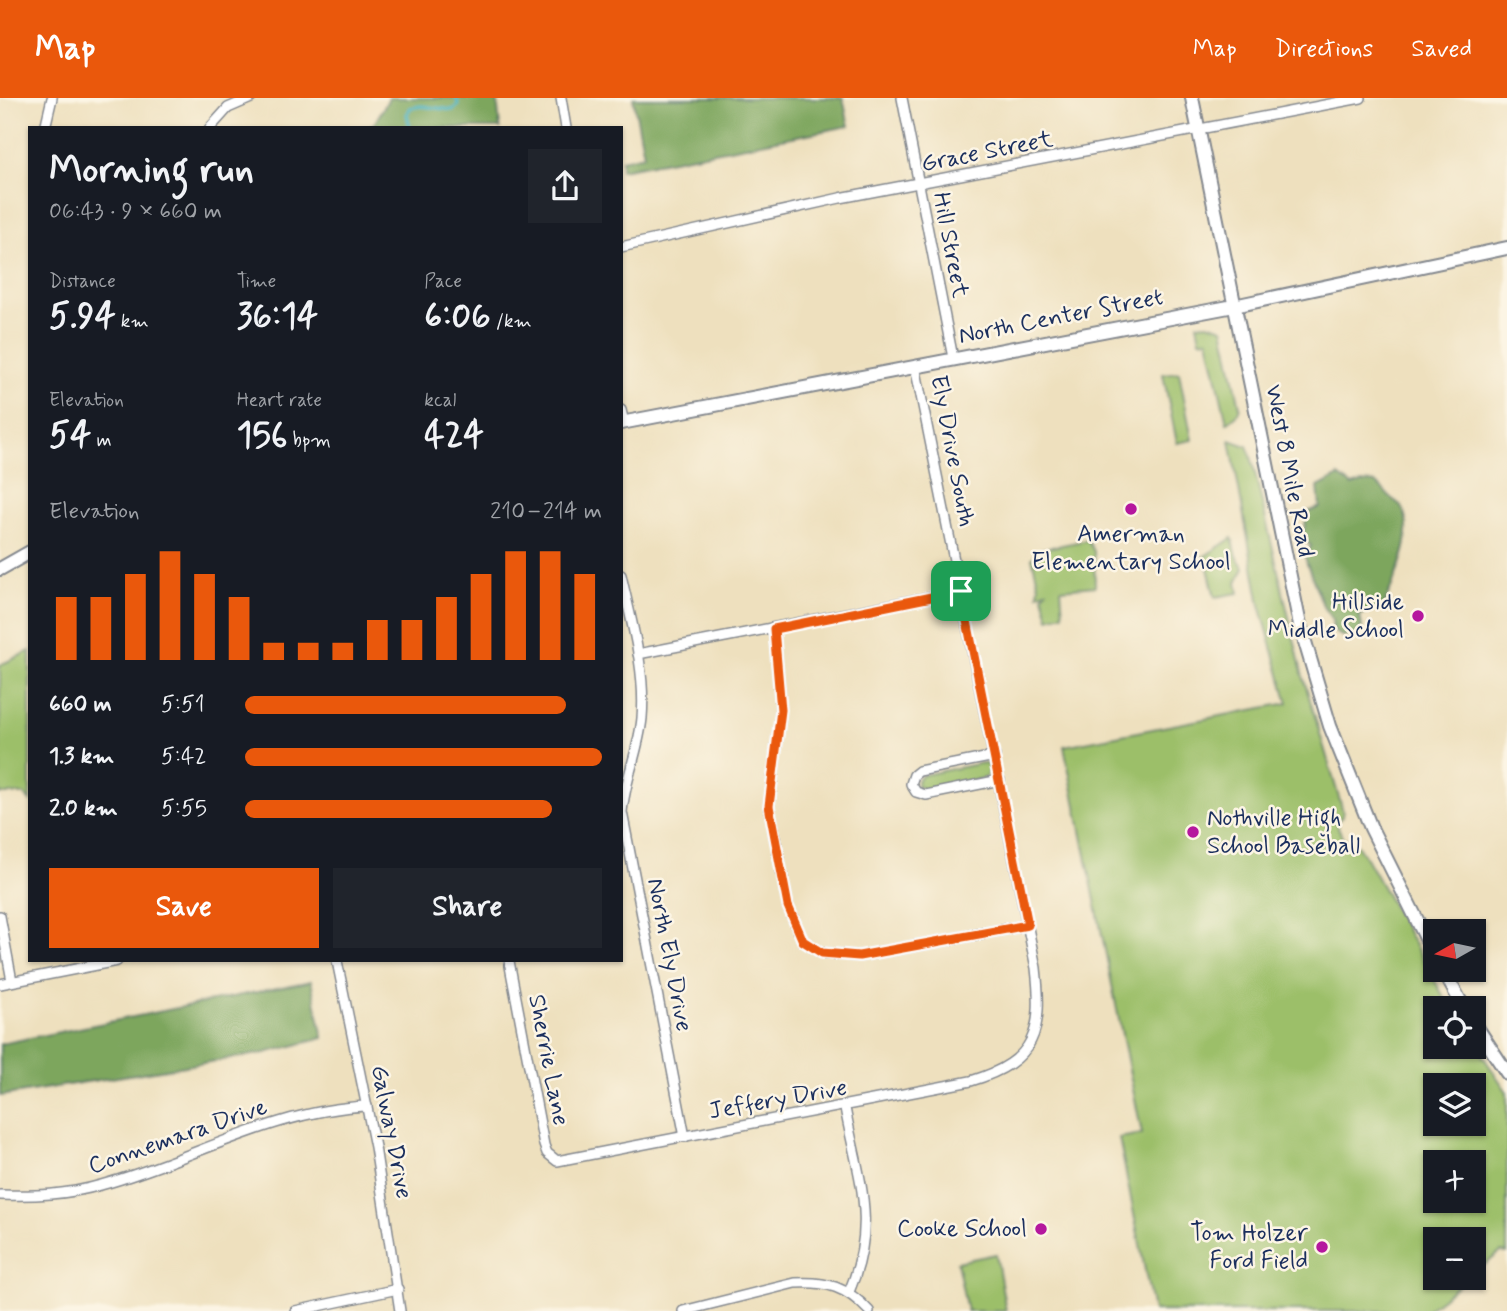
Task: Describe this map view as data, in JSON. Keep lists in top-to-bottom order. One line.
{"streets":{"main road":["North Center Street","West 8 Mile Road"],"street":["Grace Street","Hill Street","Ely Drive South","North Ely Drive","Sherrie Lane","Jeffery Drive","Galway Drive","Connemara Drive"]},"crossings":[["Grace Street","Hill Street"],["Grace Street","West 8 Mile Road"],["Hill Street","North Center Street"],["North Center Street","Ely Drive South"],["North Center Street","West 8 Mile Road"],["Ely Drive South","Jeffery Drive"],["North Ely Drive","Jeffery Drive"],["Sherrie Lane","Jeffery Drive"],["Galway Drive","Connemara Drive"]],"places":["Amerman Elementary School","Hillside Middle School","Nothville High School Baseball","Cooke School","Tom Holzer Ford Field"],"north":"left","page":{"header":"Map","nav":["Map","Directions","Saved"],"heading":["Morning run","06:43 · 9 × 660 m"],"stats":[["Distance","5.94 km"],["Time","36:14"],["Pace","6:06 /km"],["Elevation","54 m"],["Heart rate","156 bpm"],["kcal","424"]],"chart":["Elevation","210–214 m"],"list":[{"name":"660 m","note":"5:51"},{"name":"1.3 km","note":"5:42"},{"name":"2.0 km","note":"5:55"}],"buttons":["Save","Share"],"map_buttons":["+","−"]}}
